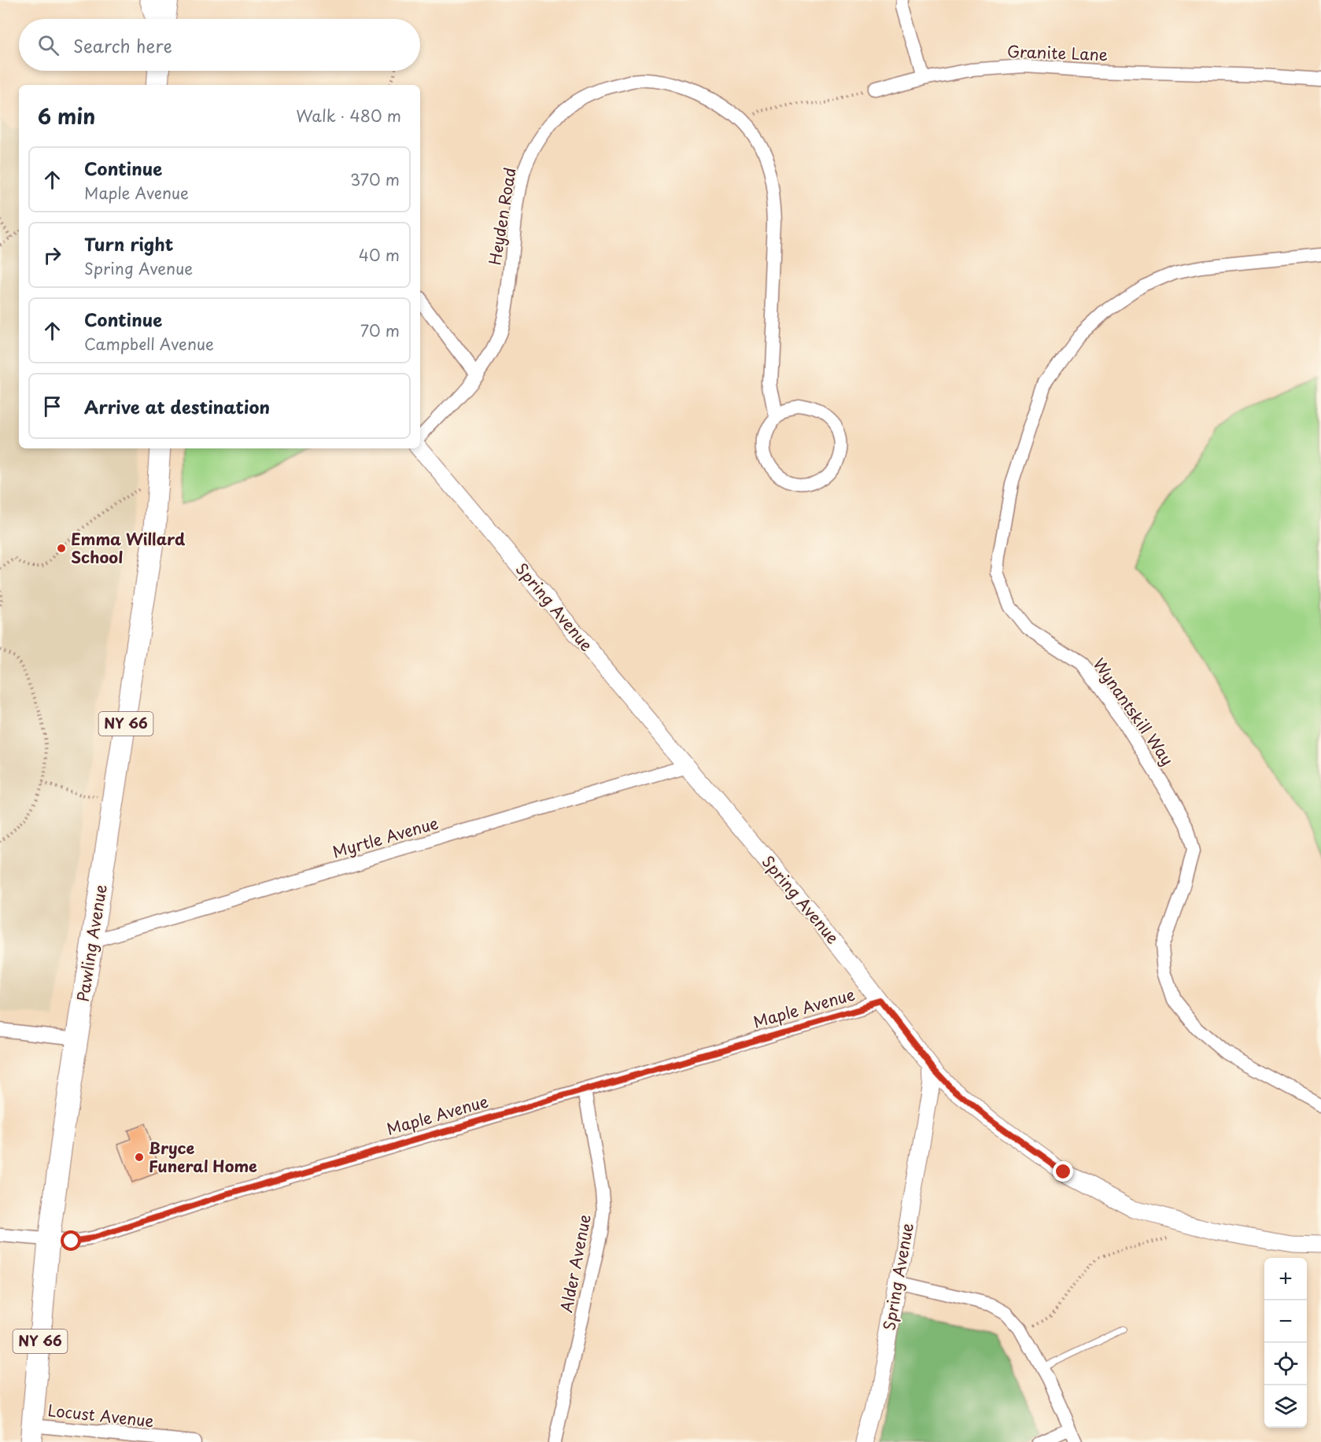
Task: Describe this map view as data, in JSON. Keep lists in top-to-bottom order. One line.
{"streets":{"main road":["NY 66","Pawling Avenue"],"street":["Granite Lane","Heyden Road","Spring Avenue","Wynantskill Way","Myrtle Avenue","Maple Avenue","Alder Avenue","Locust Avenue"]},"crossings":[["Spring Avenue","Myrtle Avenue"],["Spring Avenue","Maple Avenue"],["Myrtle Avenue","Pawling Avenue"],["Pawling Avenue","Maple Avenue"],["Pawling Avenue","Locust Avenue"],["Maple Avenue","Alder Avenue"]],"places":["Emma Willard School","Bryce Funeral Home"],"page":{"search":"Search here","heading":["6 min","Walk · 480 m"],"list":[["Continue","Maple Avenue","370 m"],["Turn right","Spring Avenue","40 m"],["Continue","Campbell Avenue","70 m"],"Arrive at destination"],"map_buttons":["+","−"]}}
